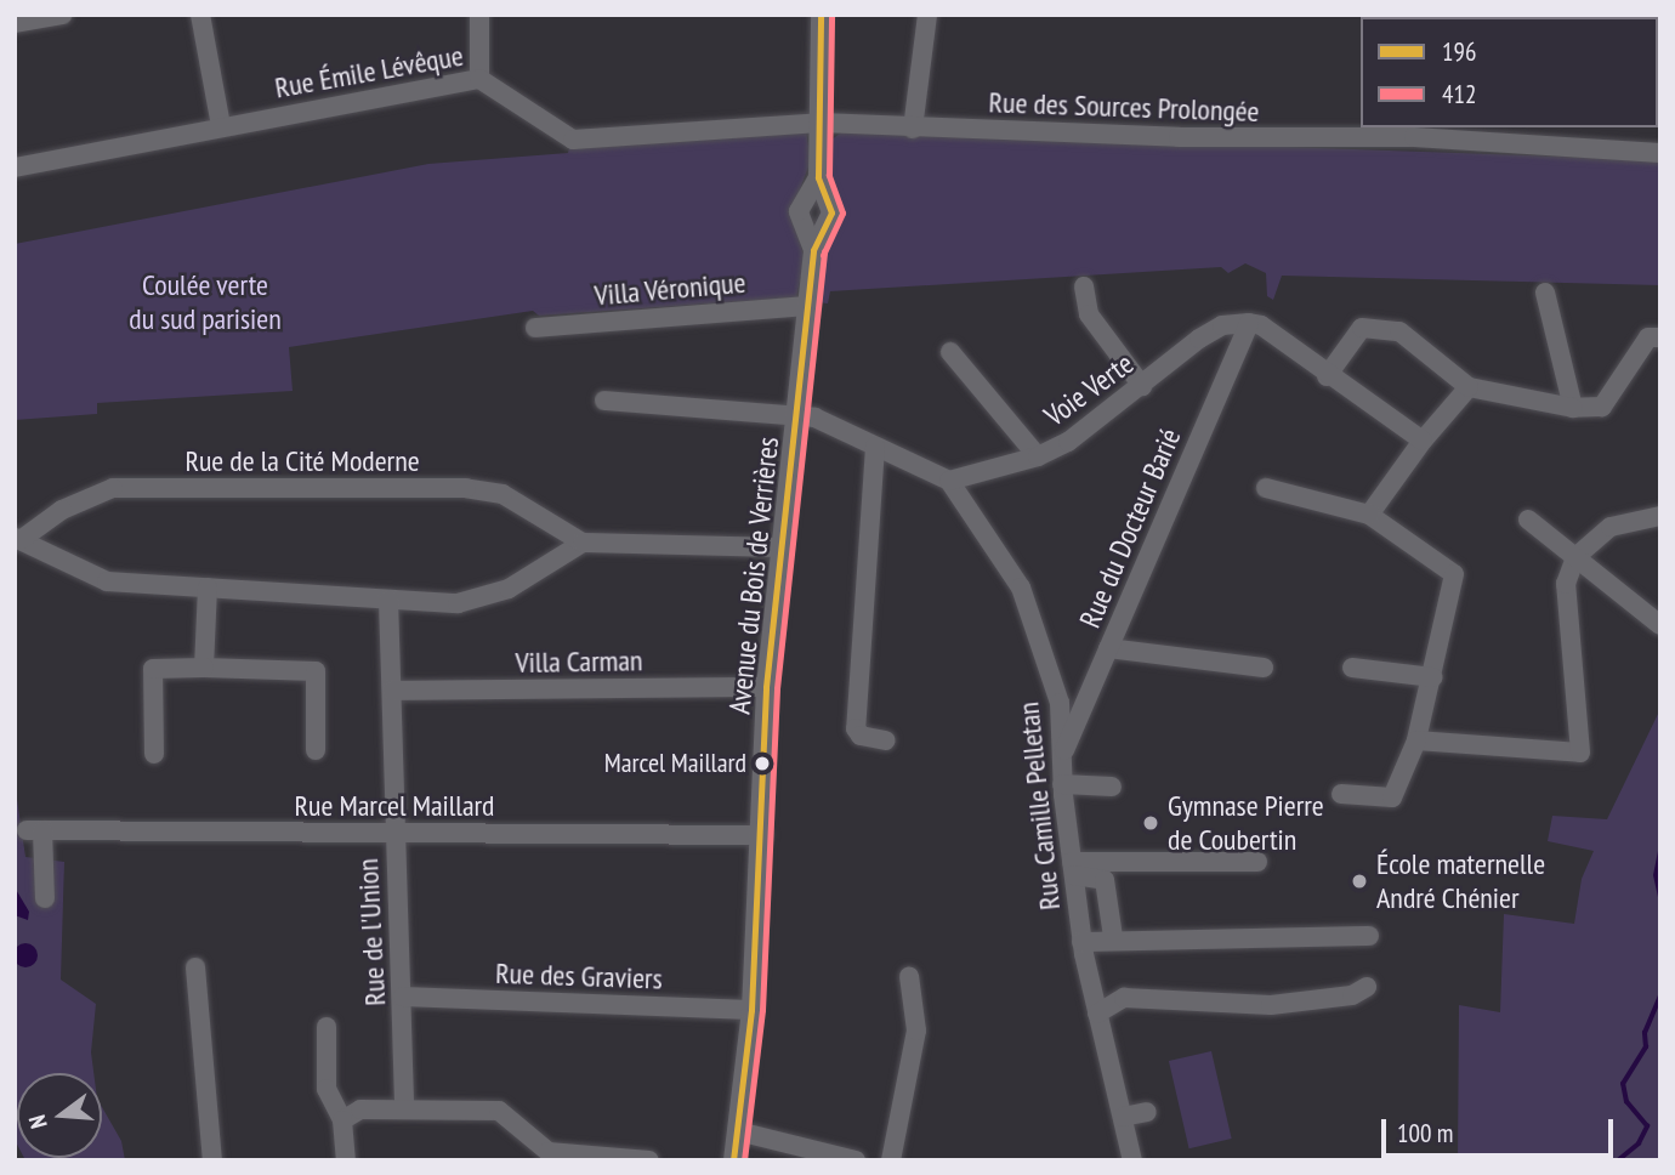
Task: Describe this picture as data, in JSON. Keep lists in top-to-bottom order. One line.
{"streets":{"street":["Rue Émile Lévêque","Rue des Sources Prolongée","Villa Véronique","Voie Verte","Rue de la Cité Moderne","Rue du Docteur Barié","Avenue du Bois de Verrières","Villa Carman","Rue Marcel Maillard","Rue Camille Pelletan","Rue de l'Union","Rue des Graviers"]},"crossings":[["Rue Émile Lévêque","Rue des Sources Prolongée"],["Villa Véronique","Avenue du Bois de Verrières"],["Voie Verte","Rue du Docteur Barié"],["Voie Verte","Rue Camille Pelletan"],["Rue de la Cité Moderne","Avenue du Bois de Verrières"],["Rue de la Cité Moderne","Rue de l'Union"],["Rue du Docteur Barié","Rue Camille Pelletan"],["Avenue du Bois de Verrières","Villa Carman"],["Avenue du Bois de Verrières","Rue Marcel Maillard"],["Avenue du Bois de Verrières","Rue des Graviers"],["Villa Carman","Rue de l'Union"],["Rue Marcel Maillard","Rue de l'Union"],["Rue de l'Union","Rue des Graviers"]],"parks":["Coulée verte du sud parisien"],"places":["Marcel Maillard","Gymnase Pierre de Coubertin","École maternelle André Chénier"],"lines":["transit line 196","transit line 412"],"legend":["196","412"],"scale_bar":"100 m","north":"left"}
